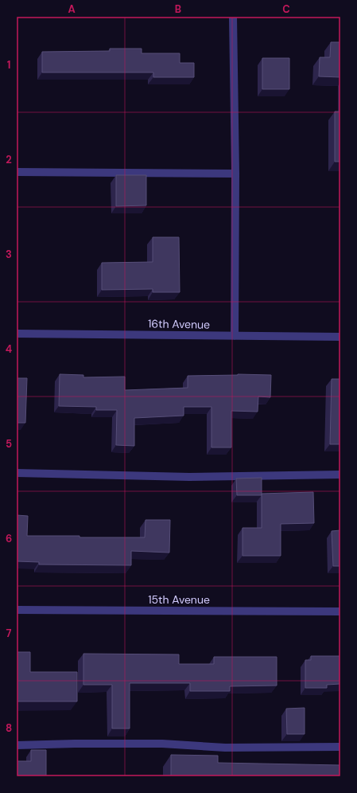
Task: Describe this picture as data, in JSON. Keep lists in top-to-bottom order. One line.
{"streets":{"street":["16th Avenue","15th Avenue"]},"grid":{"columns":["A","B","C"],"rows":["1","2","3","4","5","6","7","8"]}}
